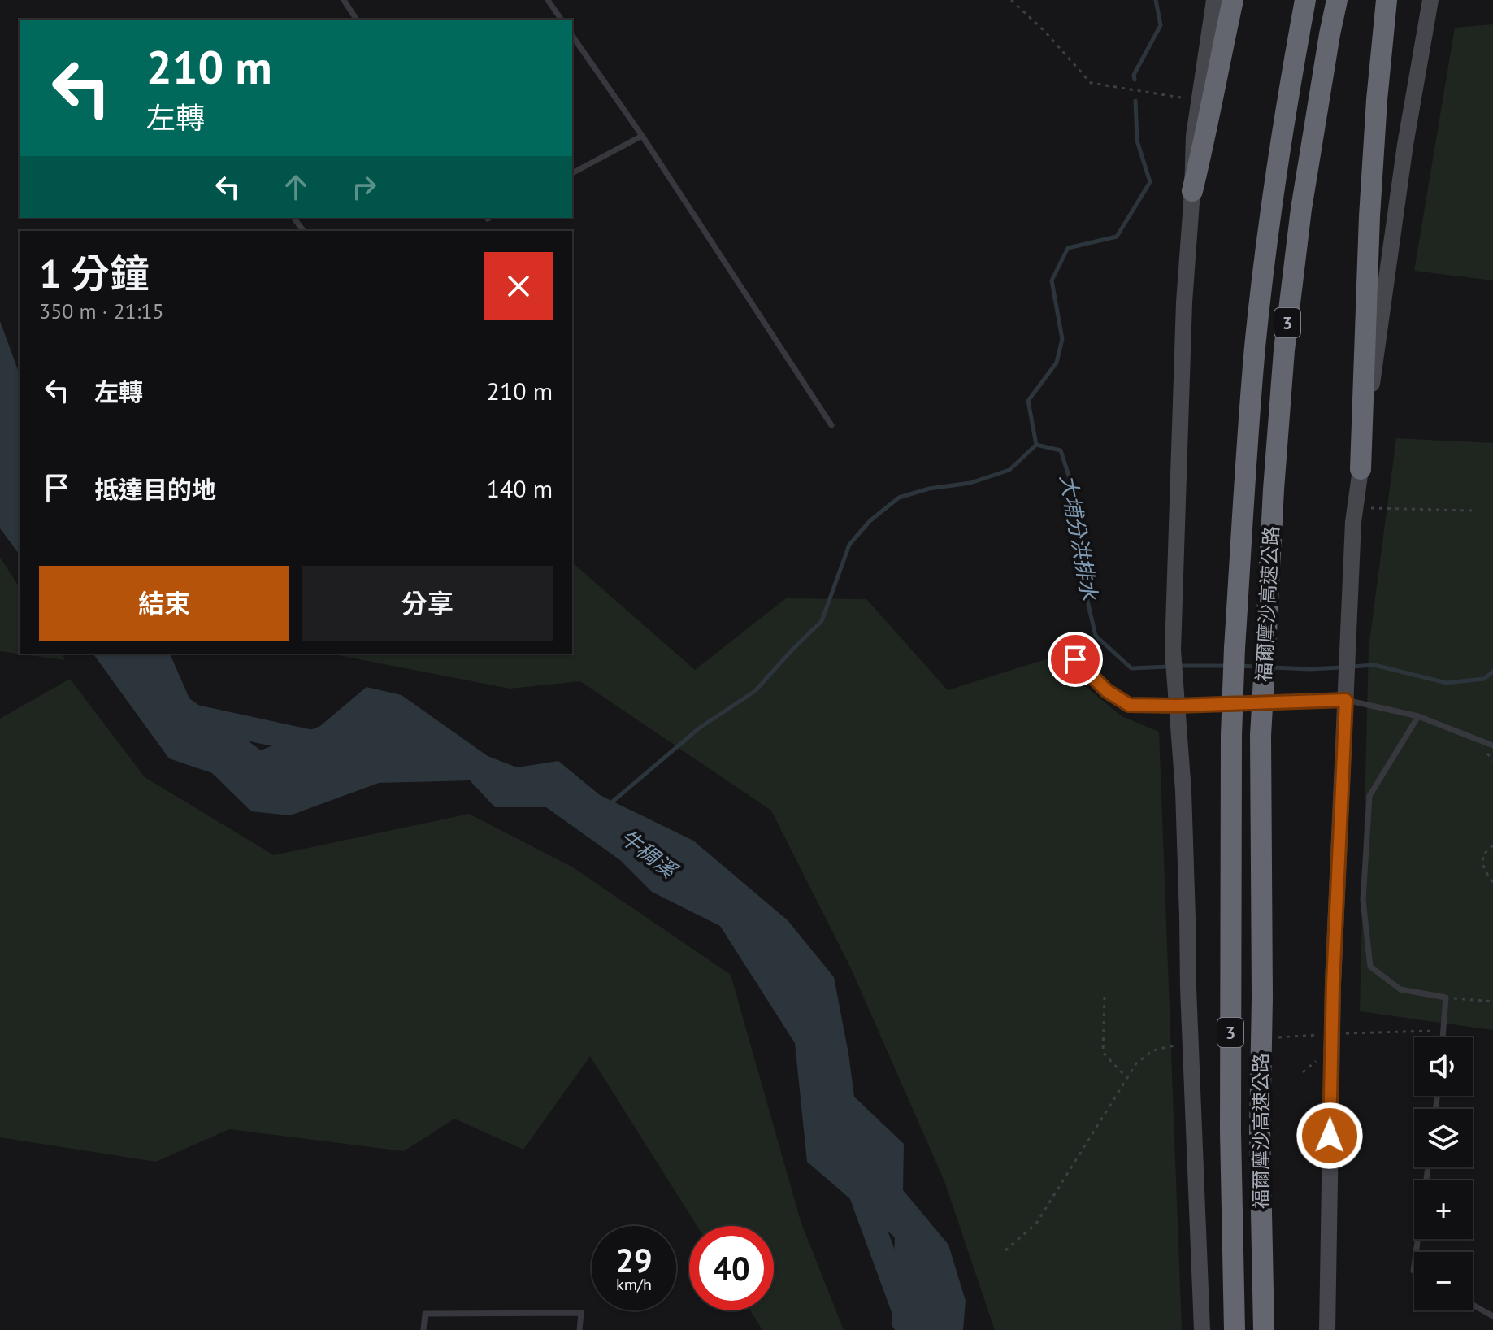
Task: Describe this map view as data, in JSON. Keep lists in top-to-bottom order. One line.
{"streets":{"highway":["3","福爾摩沙高速公路"]},"water":["大埔分洪排水","牛稠溪"],"page":{"turn":["210 m","左轉"],"heading":["1 分鐘","350 m · 21:15"],"list":[{"name":"左轉","value":"210 m"},{"name":"抵達目的地","value":"140 m"}],"buttons":["結束","分享"],"map_buttons":["+","−"],"speed":"29 km/h","limit":"40"}}
